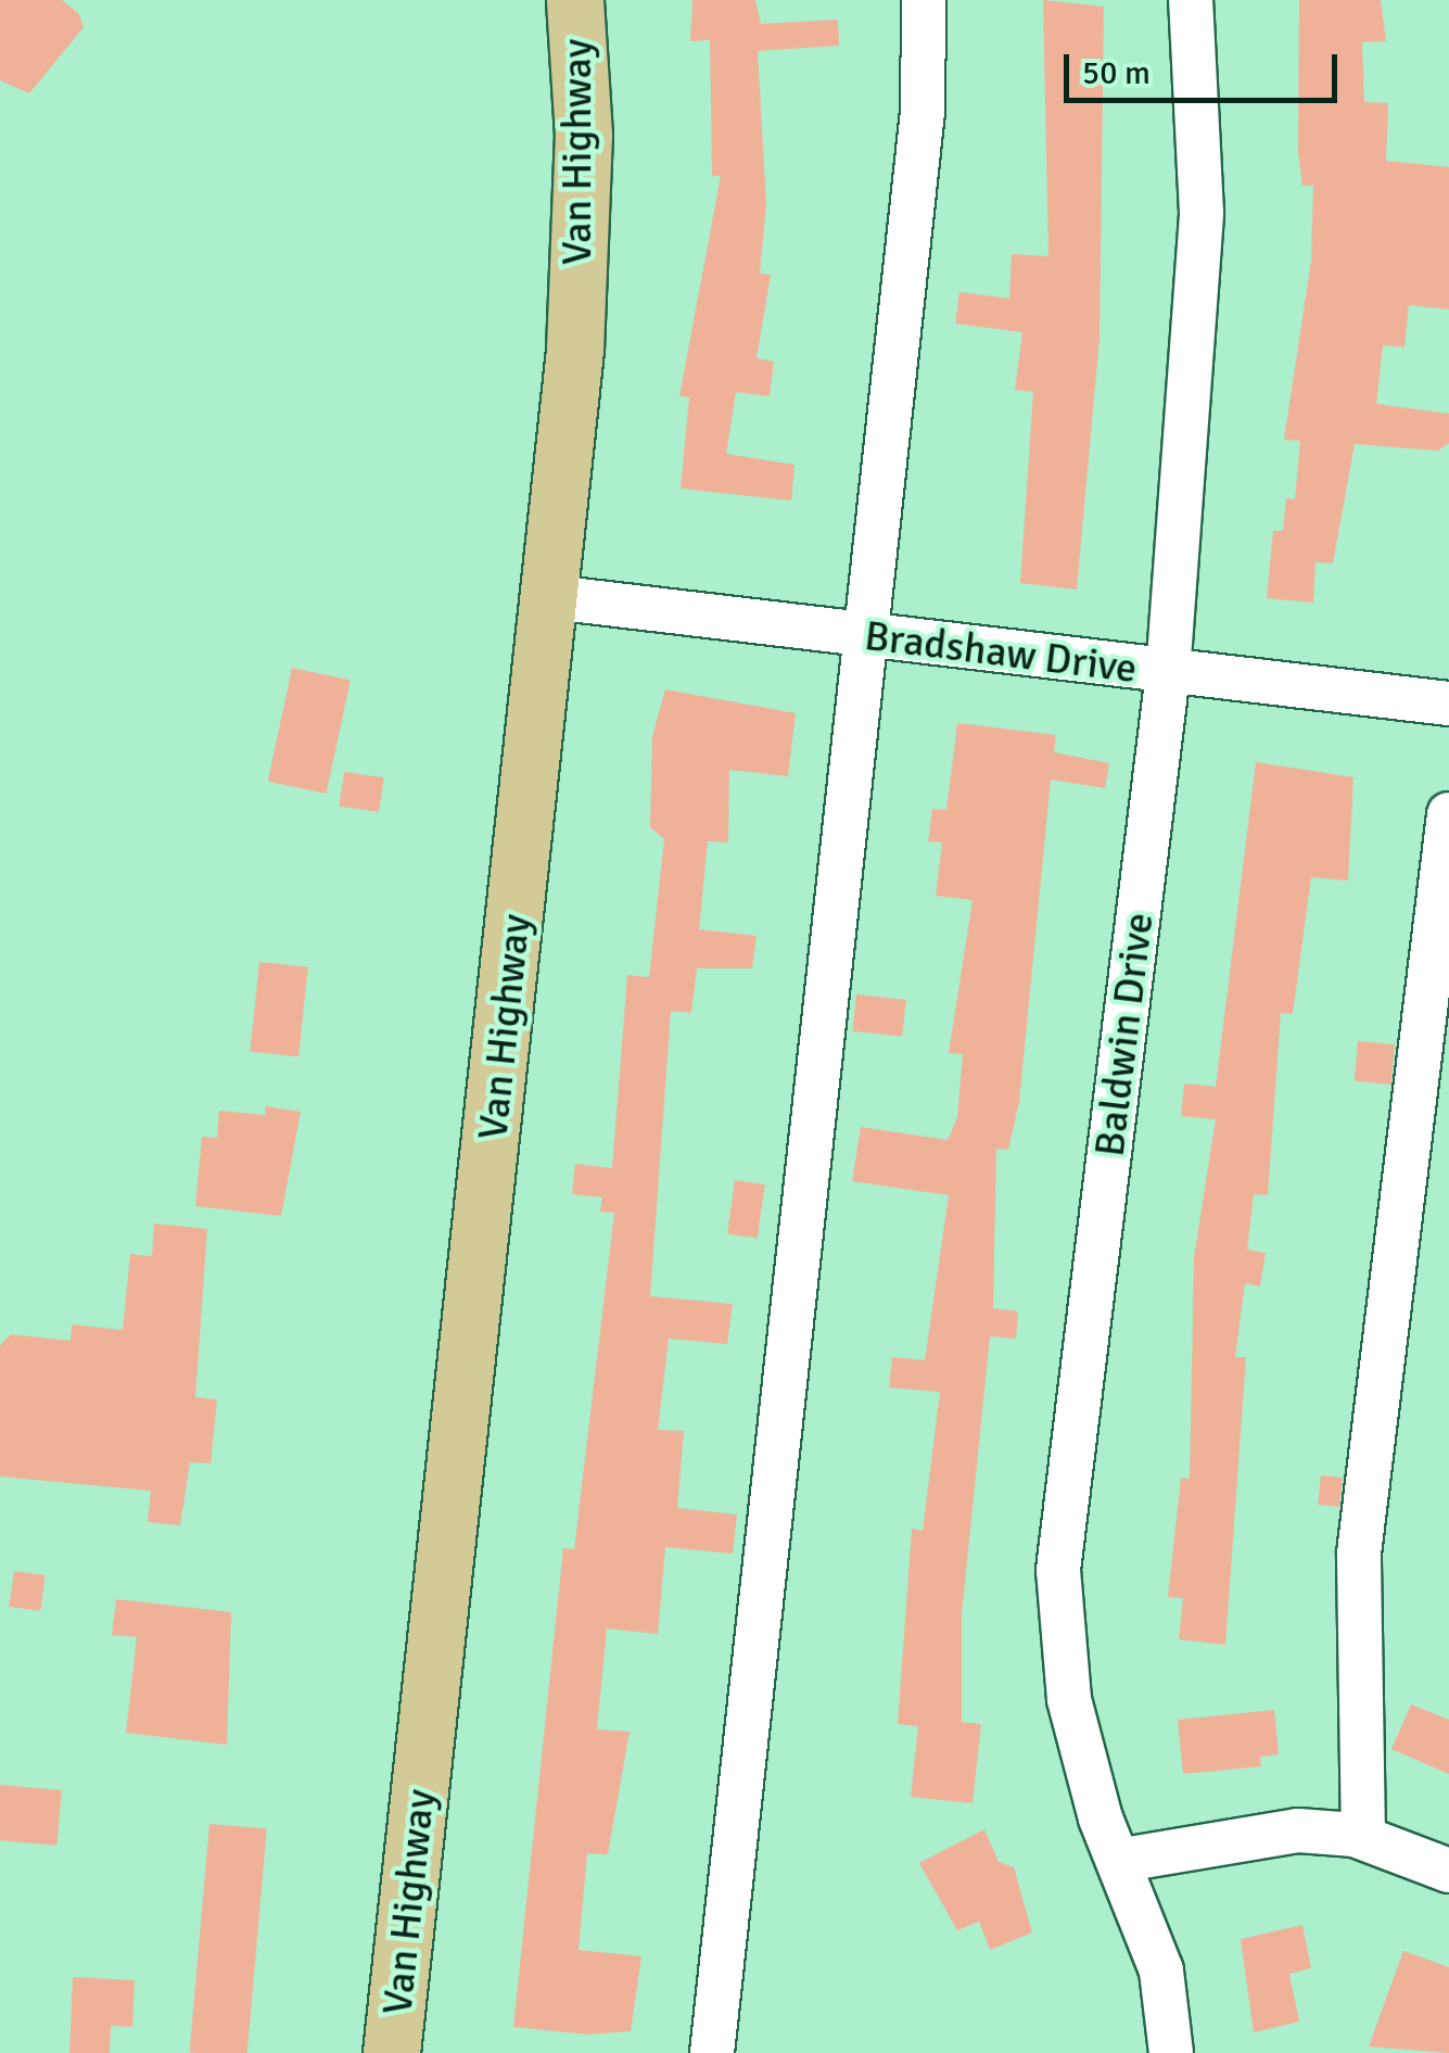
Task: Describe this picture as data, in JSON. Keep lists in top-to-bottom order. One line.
{"streets":{"main road":["Van Highway"],"street":["Bradshaw Drive","Baldwin Drive"]},"crossings":[["Van Highway","Bradshaw Drive"],["Bradshaw Drive","Baldwin Drive"]],"scale_bar":"50 m"}
